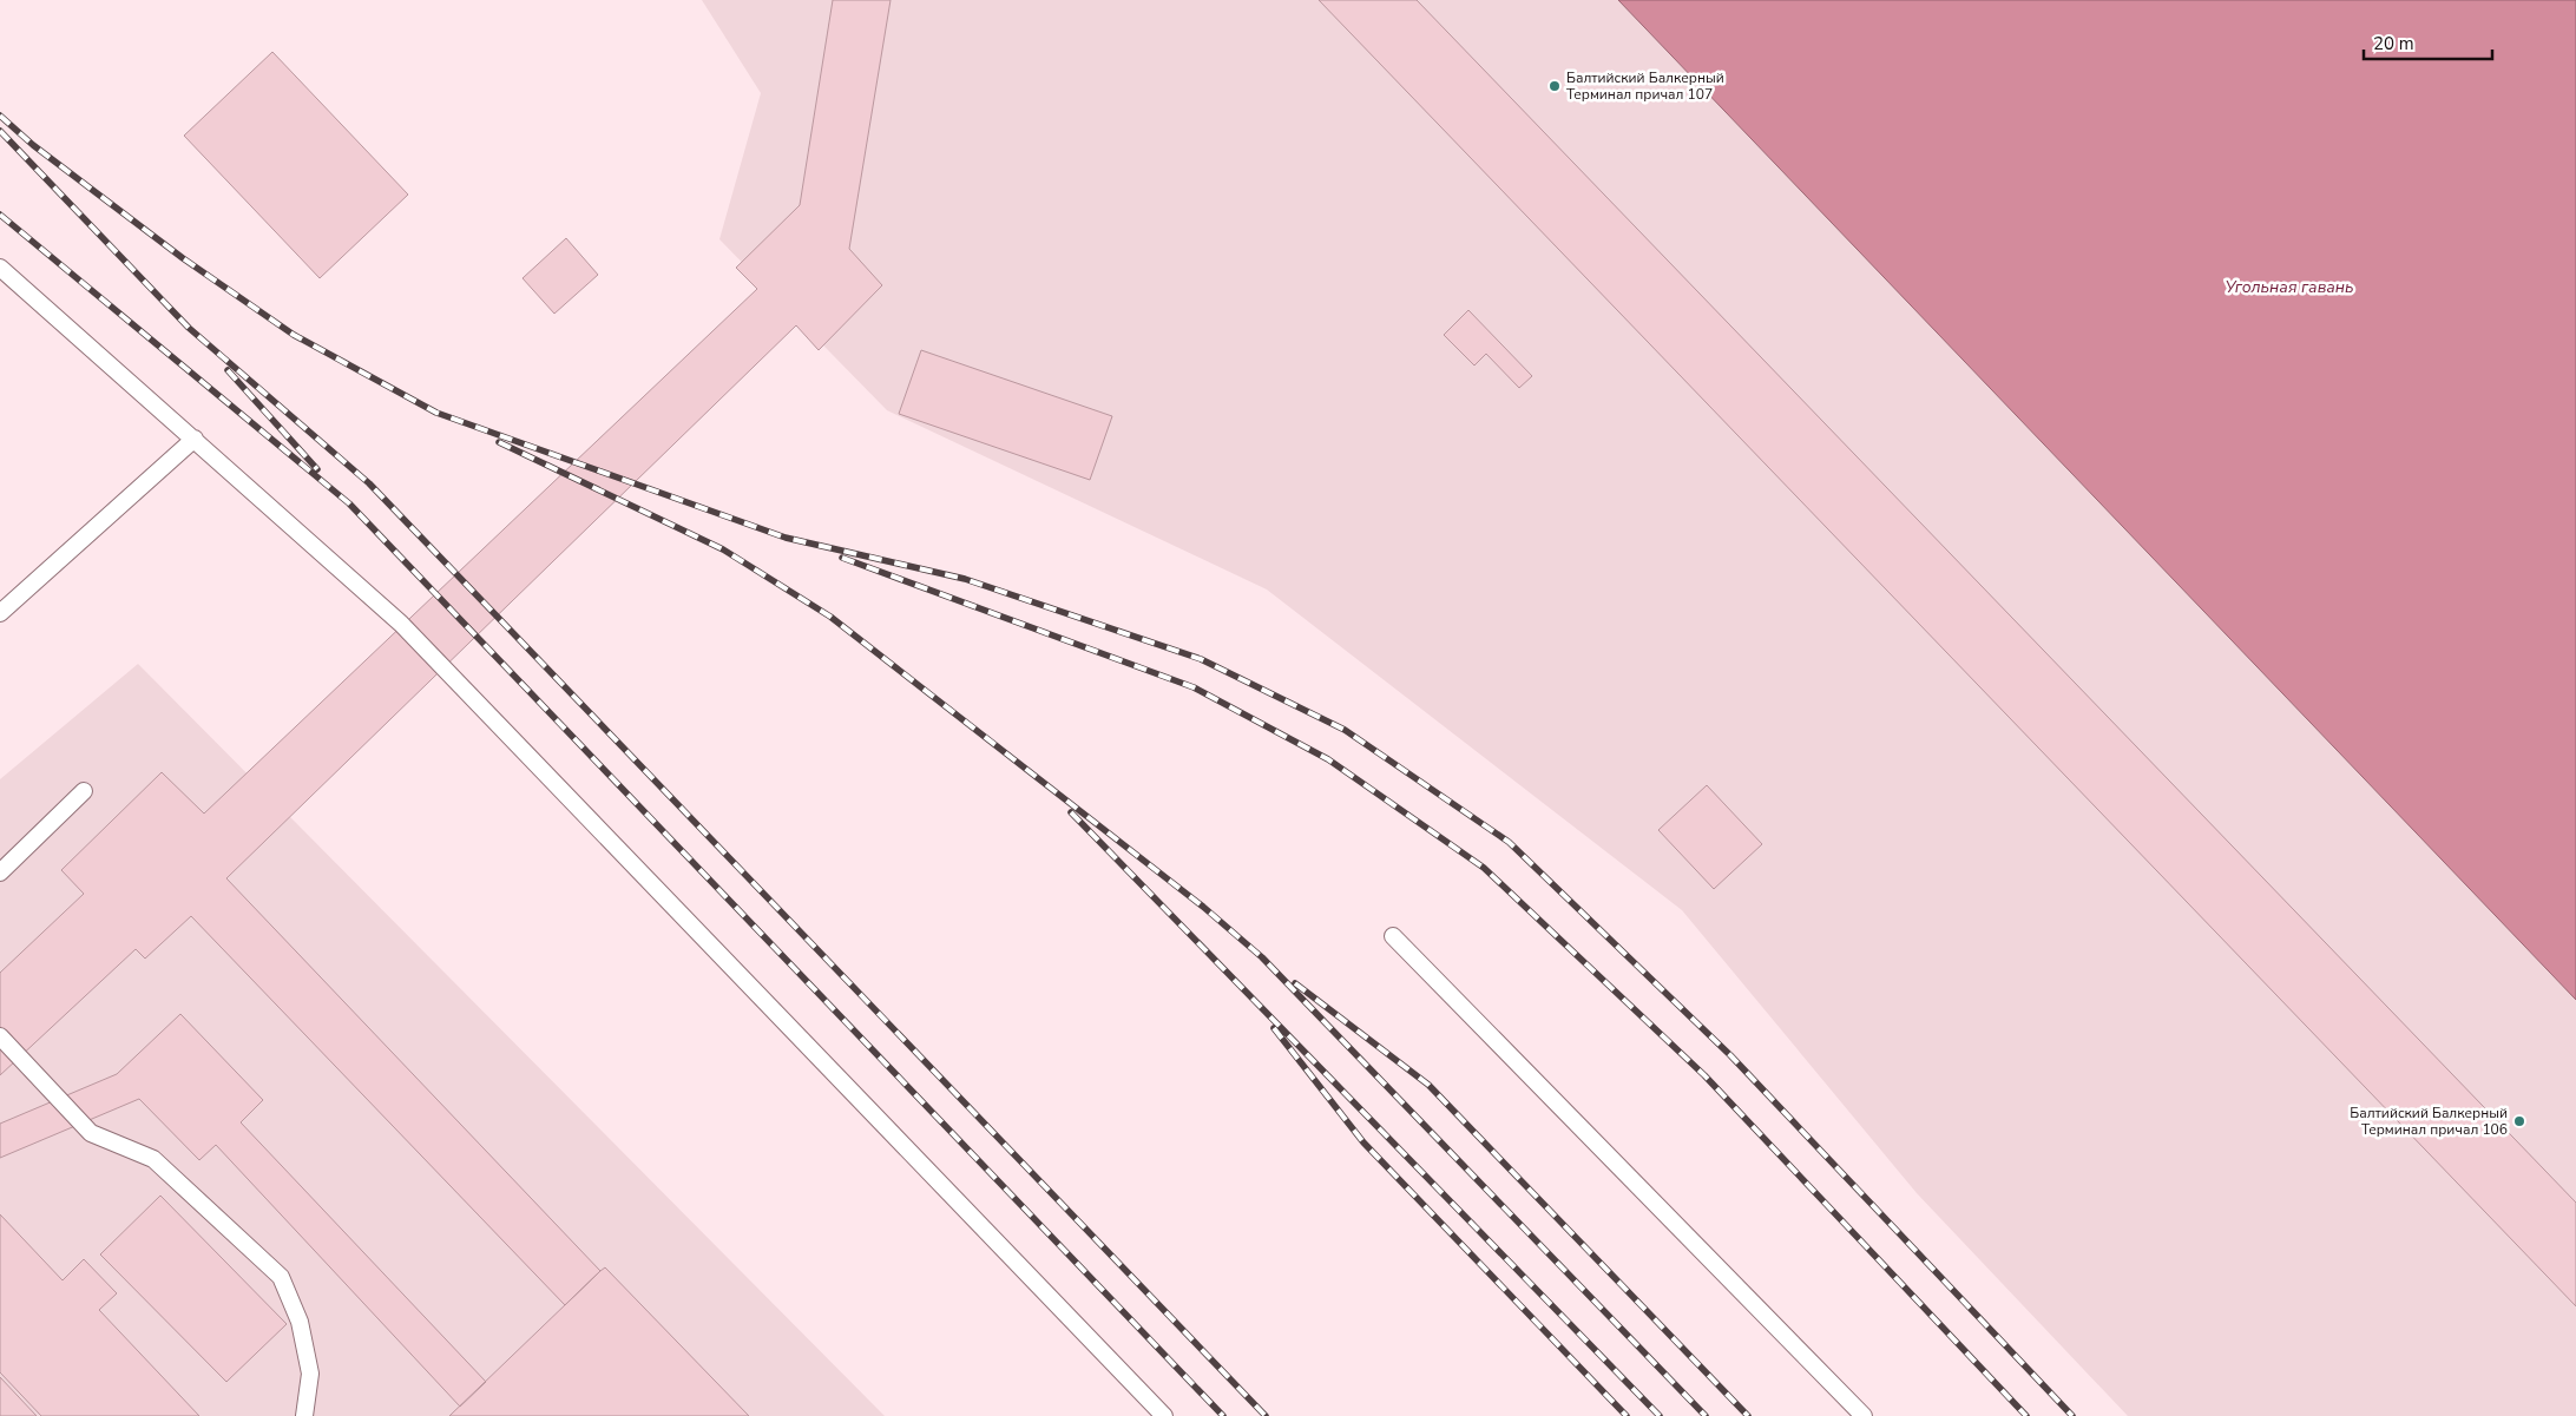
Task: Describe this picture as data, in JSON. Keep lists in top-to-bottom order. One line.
{"water":["Угольная гавань"],"places":["Балтийский Балкерный Терминал причал 107","Балтийский Балкерный Терминал причал 106"],"scale_bar":"20 m"}
